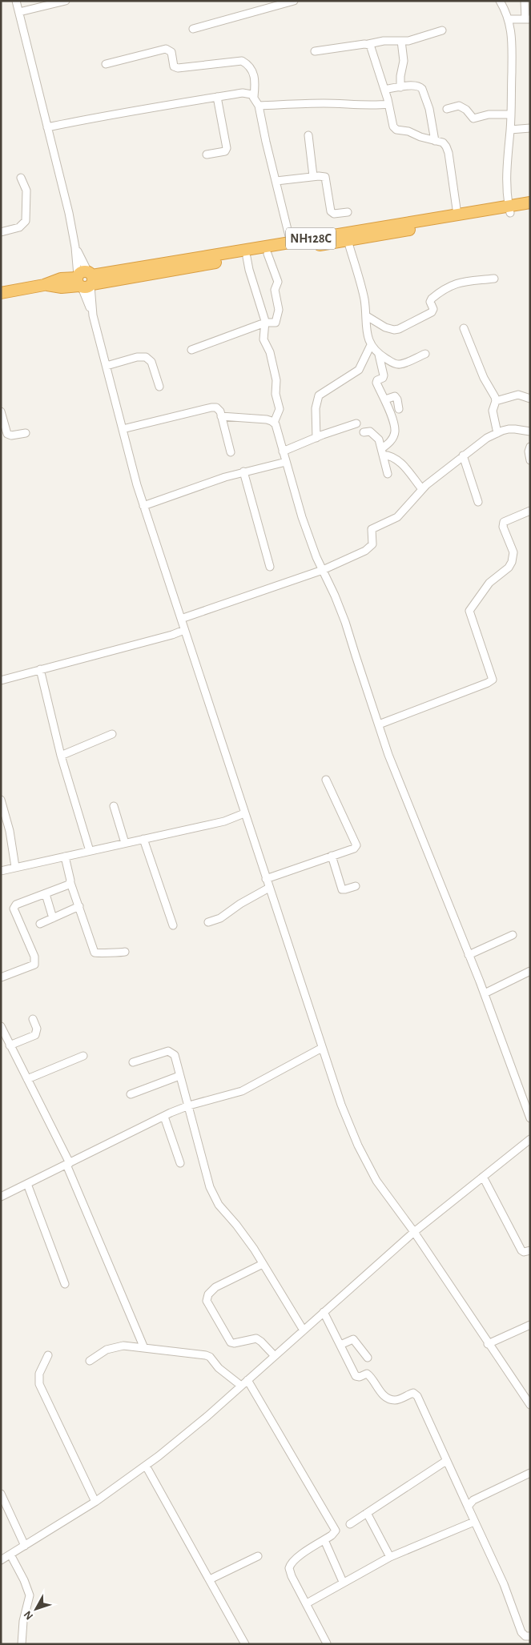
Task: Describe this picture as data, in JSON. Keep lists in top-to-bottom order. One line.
{"streets":{"highway":["NH128C"]},"north":"bottom left"}
